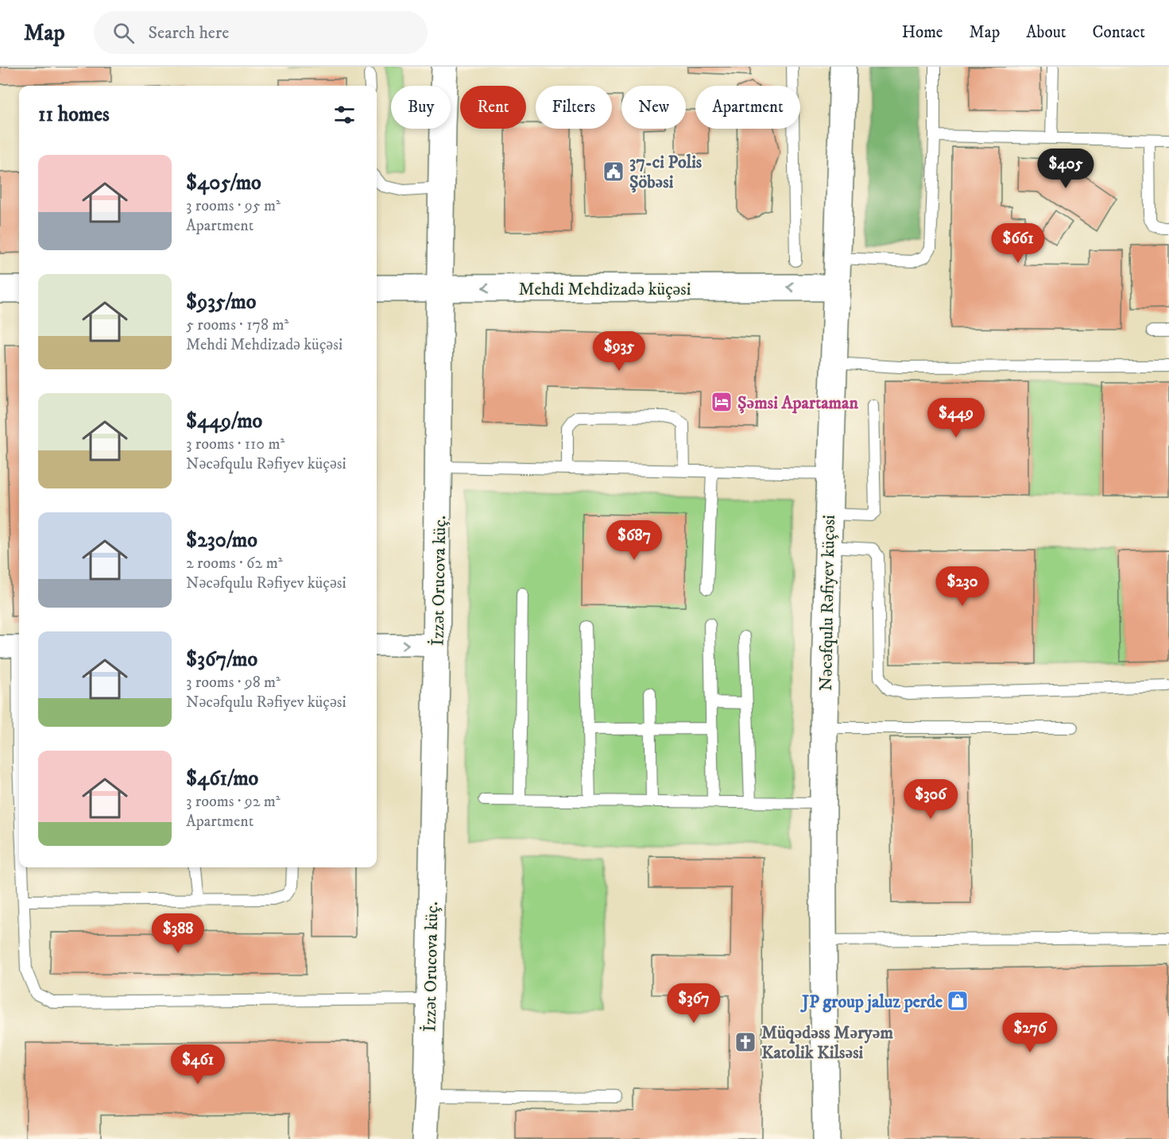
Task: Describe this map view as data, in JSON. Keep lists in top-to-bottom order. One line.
{"streets":{"main road":["Mehdi Mehdizadə küçəsi","İzzət Orucova küç.","Nəcəfqulu Rəfiyev küçəsi"]},"crossings":[["Mehdi Mehdizadə küçəsi","İzzət Orucova küç."],["Mehdi Mehdizadə küçəsi","Nəcəfqulu Rəfiyev küçəsi"]],"one_way":["Mehdi Mehdizadə küçəsi"],"places":{"public building":["37-ci Polis Şöbəsi"],"hotel":["Şəmsi Apartaman"],"shop":["JP group jaluz perde"],"church":["Müqədəss Məryəm Katolik Kilsəsi"]},"page":{"header":"Map","search":"Search here","nav":["Home","Map","About","Contact"],"chip":["Buy","Rent","Filters","New","Apartment"],"heading":"11 homes","list":[{"name":"$405/mo","note":"3 rooms · 95 m² · Apartment"},{"name":"$935/mo","note":"5 rooms · 178 m² · Mehdi Mehdizadə küçəsi"},{"name":"$449/mo","note":"3 rooms · 110 m² · Nəcəfqulu Rəfiyev küçəsi"},{"name":"$230/mo","note":"2 rooms · 62 m² · Nəcəfqulu Rəfiyev küçəsi"},{"name":"$367/mo","note":"3 rooms · 98 m² · Nəcəfqulu Rəfiyev küçəsi"},{"name":"$461/mo","note":"3 rooms · 92 m² · Apartment"}],"price":["$405","$661","$935","$449","$687","$230","$306","$388","$367","$276","$461"]}}
